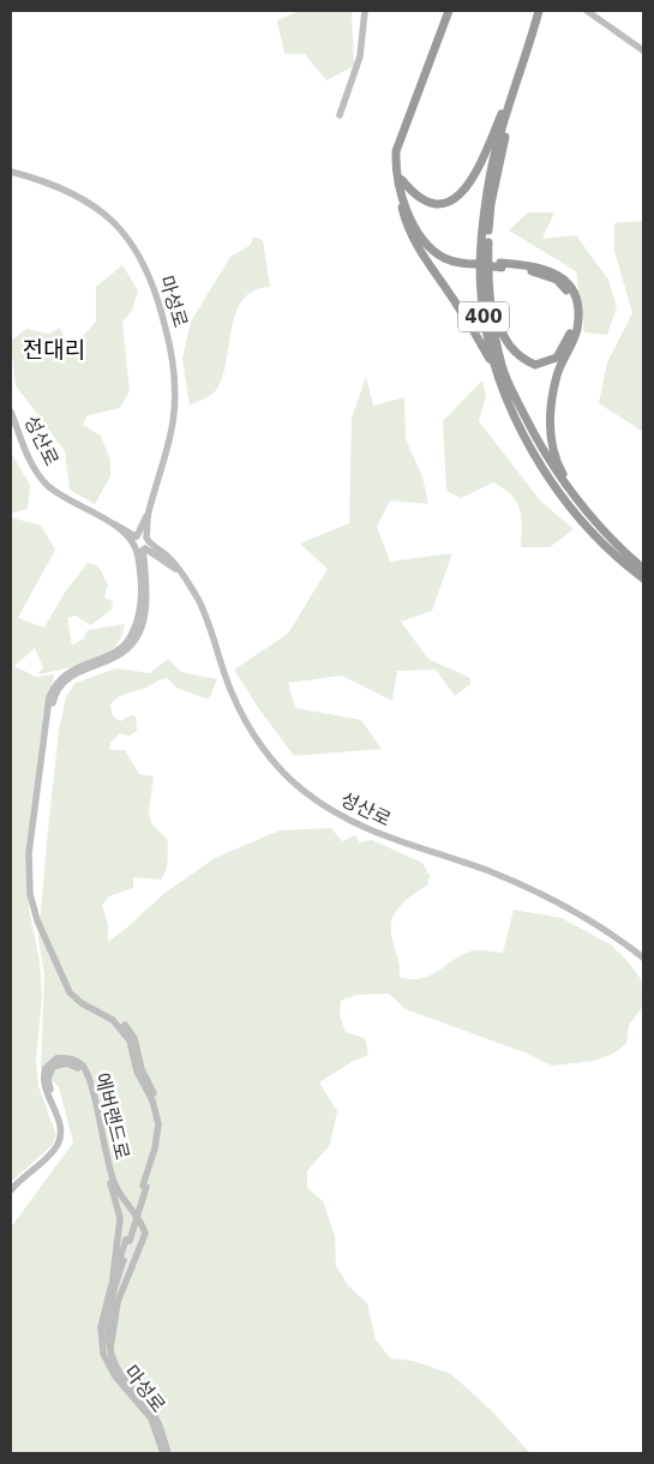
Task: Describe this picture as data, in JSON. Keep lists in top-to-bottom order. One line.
{"streets":{"highway":["400"],"street":["마성로","성산로","에버랜드로"]},"crossings":[["마성로","에버랜드로"]],"districts":["전대리"]}
